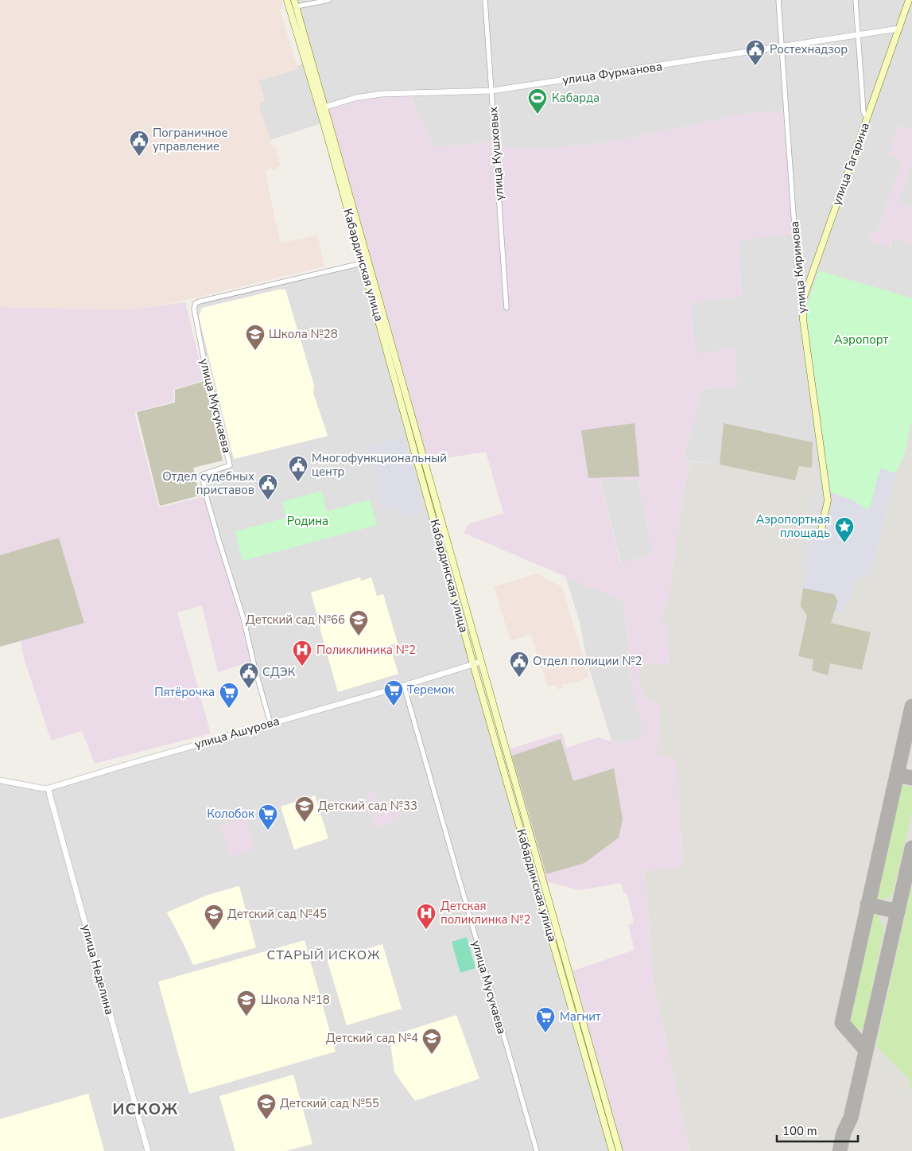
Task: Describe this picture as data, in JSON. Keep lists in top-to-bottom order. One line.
{"streets":{"main road":["улица Гагарина","Кабардинская улица","улица Киримова"],"street":["улица Фурманова","улица Кушховых","улица Мусукаева","улица Ашурова","улица Неделина"]},"crossings":[["улица Фурманова","улица Кушховых"],["улица Фурманова","улица Гагарина"],["улица Фурманова","Кабардинская улица"],["улица Фурманова","улица Киримова"],["улица Гагарина","улица Киримова"],["Кабардинская улица","улица Мусукаева"],["Кабардинская улица","улица Ашурова"],["улица Мусукаева","улица Ашурова"],["улица Ашурова","улица Неделина"]],"districts":["СТАРЫЙ ИСКОЖ","ИСКОЖ"],"parks":["Аэропорт","Родина"],"places":{"public building":["Ростехнадзор","Пограничное управление","Многофункциональный центр","Отдел судебных приставов","Отдел полиции №2","СДЭК"],"sports":["Кабарда"],"school or university":["Школа №28","Детский сад №66","Детский сад №33","Детский сад №45","Школа №18","Детский сад №4","Детский сад №55"],"place":["Аэропортная площадь"],"hospital":["Поликлиника №2","Детская поликлинка №2"],"supermarket":["Теремок","Пятёрочка","Колобок","Магнит"]},"scale_bar":"100 m"}
